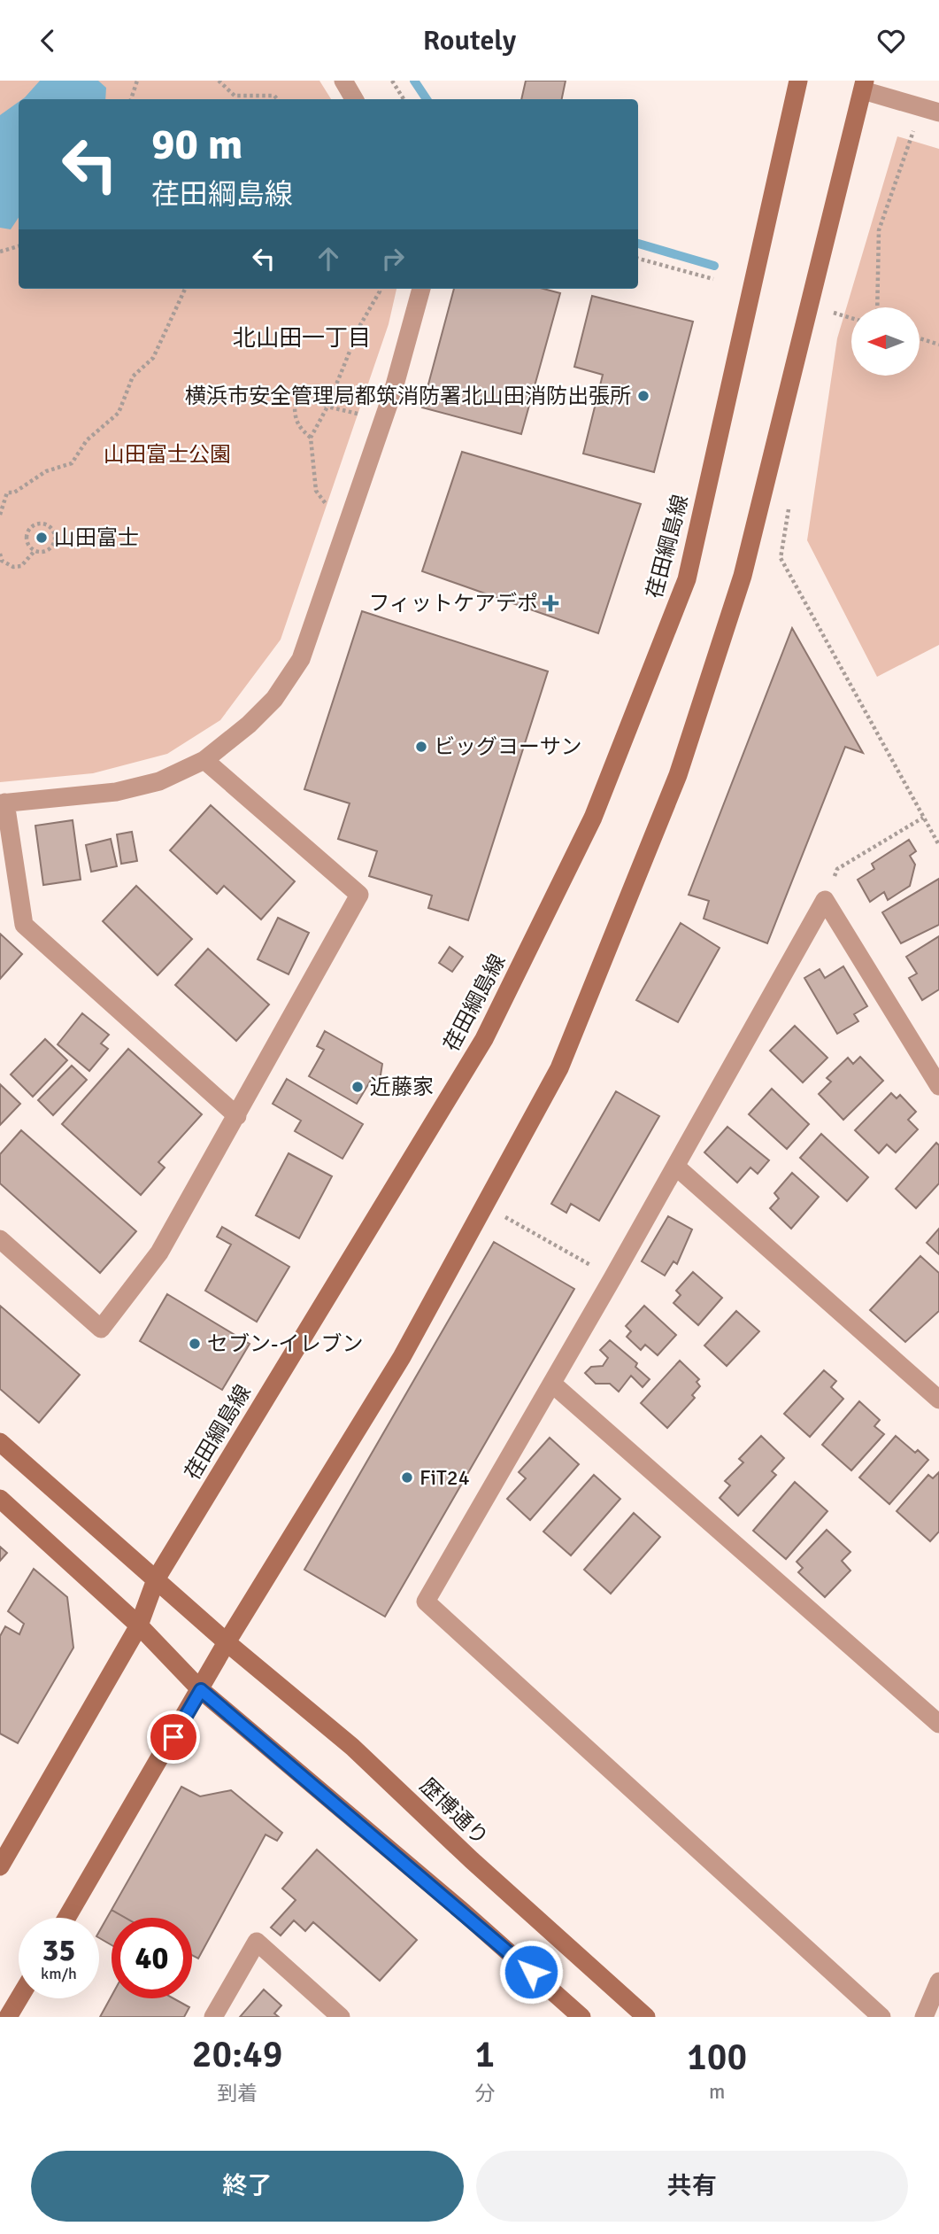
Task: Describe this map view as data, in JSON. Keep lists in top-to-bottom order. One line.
{"streets":{"main road":["荏田綱島線","歴博通り"]},"crossings":[["荏田綱島線","歴博通り"]],"districts":["北山田一丁目"],"parks":["山田富士公園"],"places":{"other":["横浜市安全管理局都筑消防署北山田消防出張所","山田富士","ビッグヨーサン","近藤家","セブン-イレブン","FiT24"],"health":["フィットケアデポ"]},"north":"left","page":{"header":"Routely","turn":["90 m","荏田綱島線"],"speed":"35 km/h","limit":"40","eta":["20:49","到着","1","分","100","m"],"buttons":["終了","共有"]}}
